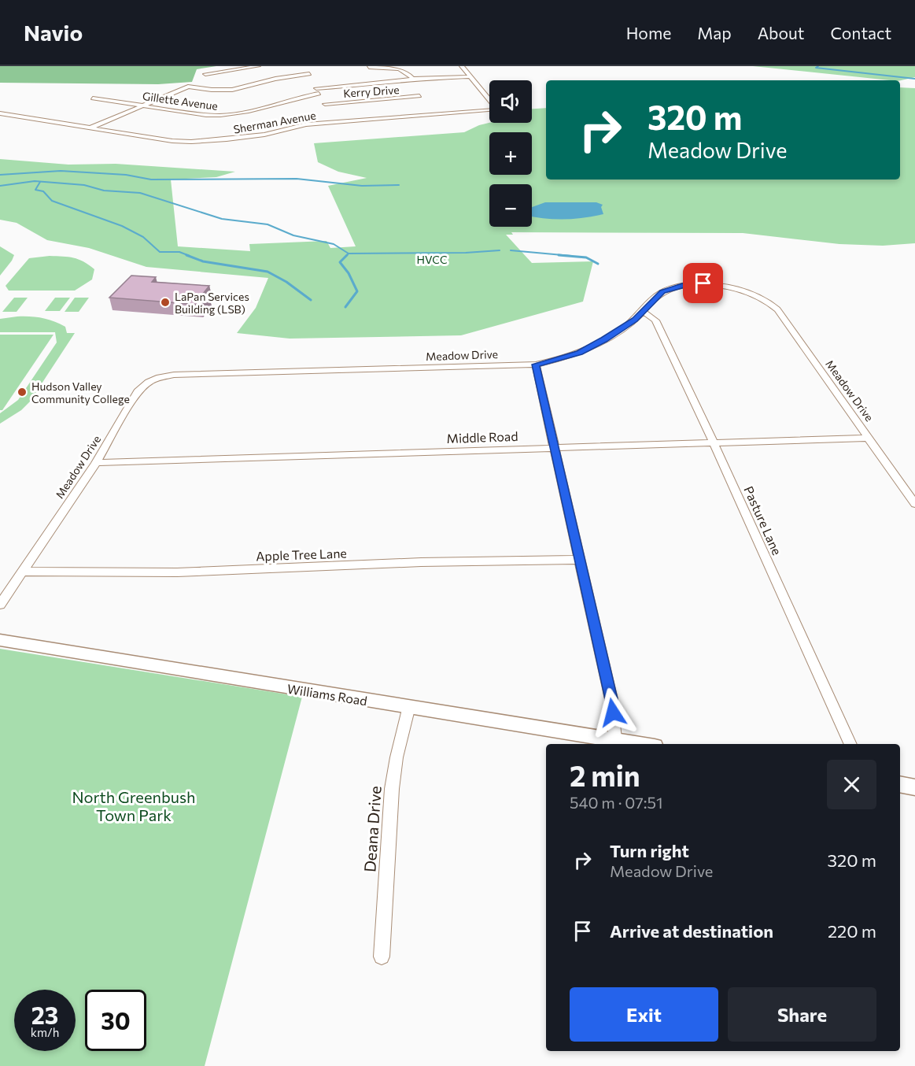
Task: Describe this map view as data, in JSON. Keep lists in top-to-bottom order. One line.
{"streets":{"main road":["Williams Road"],"street":["Kerry Drive","Gillette Avenue","Sherman Avenue","Meadow Drive","Middle Road","Pasture Lane","Apple Tree Lane","Deana Drive"]},"crossings":[["Meadow Drive","Middle Road"],["Meadow Drive","Pasture Lane"],["Meadow Drive","Apple Tree Lane"],["Middle Road","Pasture Lane"],["Williams Road","Deana Drive"]],"parks":["HVCC","North Greenbush Town Park"],"places":["LaPan Services Building (LSB)","Hudson Valley Community College"],"page":{"header":"Navio","nav":["Home","Map","About","Contact"],"map_buttons":["+","−"],"turn":["320 m","Meadow Drive"],"heading":["2 min","540 m · 07:51"],"list":[{"name":"Turn right","note":"Meadow Drive","value":"320 m"},{"name":"Arrive at destination","value":"220 m"}],"buttons":["Exit","Share"],"speed":"23 km/h","limit":"30"}}
